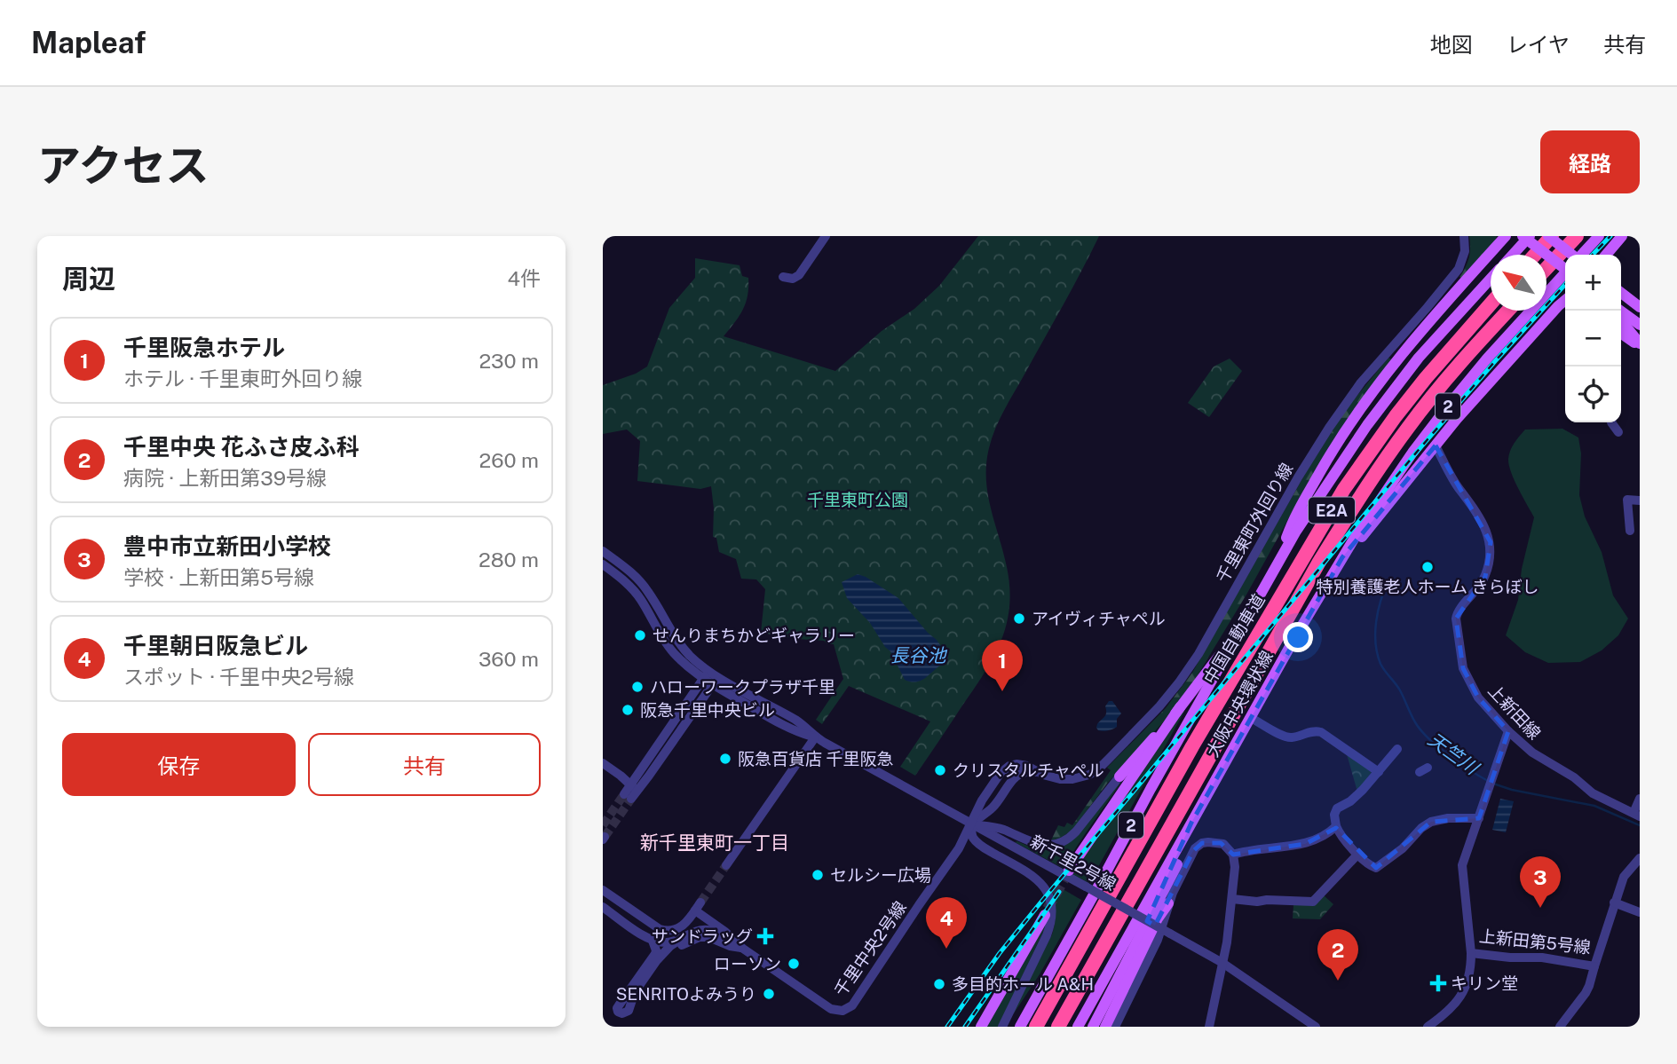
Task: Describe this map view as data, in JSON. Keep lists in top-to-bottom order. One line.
{"streets":{"highway":["E2A","中国自動車道"],"main road":["2","大阪中央環状線"],"street":["千里東町外回り線","上新田線","新千里2号線","上新田第5号線","千里中央2号線"]},"crossings":[["千里東町外回り線","新千里2号線"],["千里東町外回り線","千里中央2号線"],["上新田線","上新田第5号線"],["新千里2号線","千里中央2号線"]],"districts":["新千里東町一丁目"],"water":["長谷池","天竺川"],"parks":["千里東町公園"],"places":{"other":["特別養護老人ホーム きらぼし","アイヴィチャペル","せんりまちかどギャラリー","ハローワークプラザ千里","阪急千里中央ビル","阪急百貨店 千里阪急","クリスタルチャペル","セルシー広場","ローソン","多目的ホール A&H","SENRITOよみうり"],"health":["サンドラッグ","キリン堂"]},"north":"top left","page":{"header":"Mapleaf","nav":["地図","レイヤ","共有"],"title":"アクセス","buttons":["経路",["保存","共有"]],"heading":["周辺","4件"],"map_buttons":["+","−"],"list":[{"mark":"1","name":"千里阪急ホテル","note":"ホテル · 千里東町外回り線","value":"230 m"},{"mark":"2","name":"千里中央 花ふさ皮ふ科","note":"病院 · 上新田第39号線","value":"260 m"},{"mark":"3","name":"豊中市立新田小学校","note":"学校 · 上新田第5号線","value":"280 m"},{"mark":"4","name":"千里朝日阪急ビル","note":"スポット · 千里中央2号線","value":"360 m"}],"pins":["1","3","4","2"]}}
